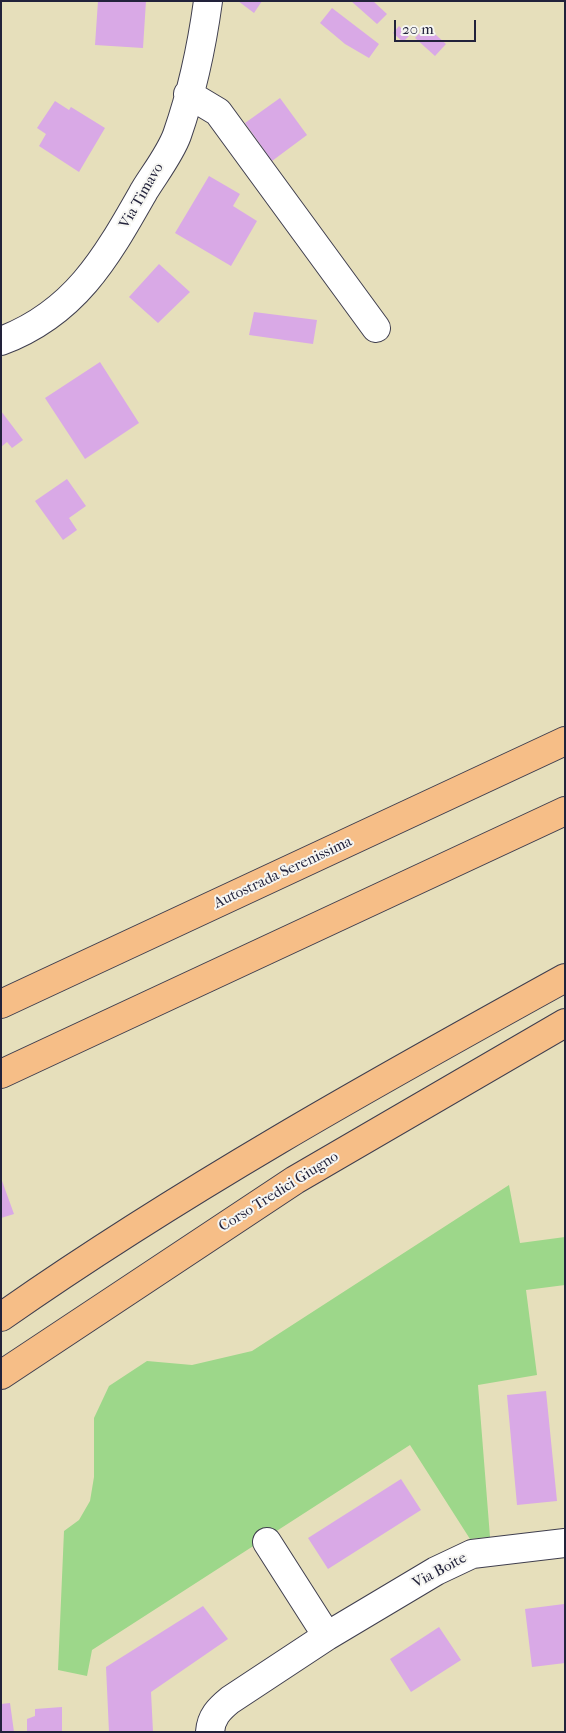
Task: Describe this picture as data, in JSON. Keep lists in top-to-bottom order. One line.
{"streets":{"highway":["Autostrada Serenissima","Corso Tredici Giugno"],"street":["Via Timavo","Via Boite"]},"scale_bar":"20 m"}
